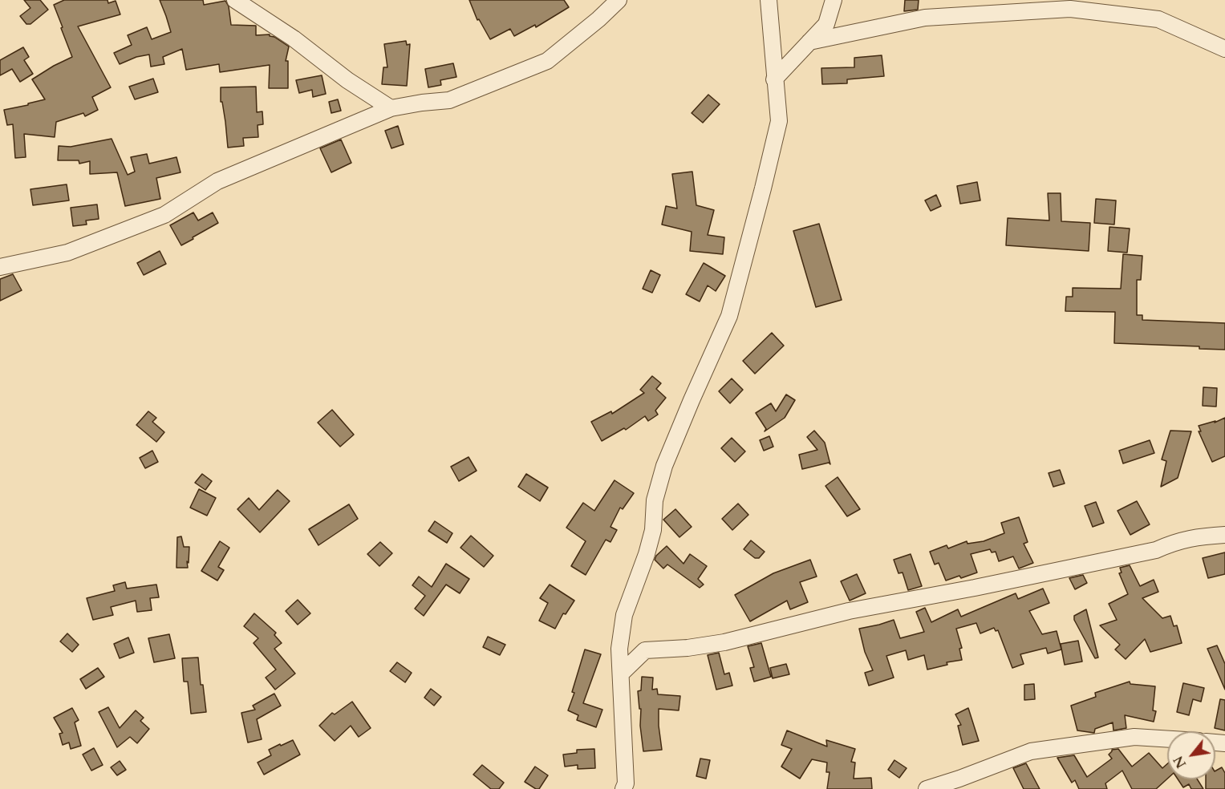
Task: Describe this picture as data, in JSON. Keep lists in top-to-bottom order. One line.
{"north":"bottom left"}
